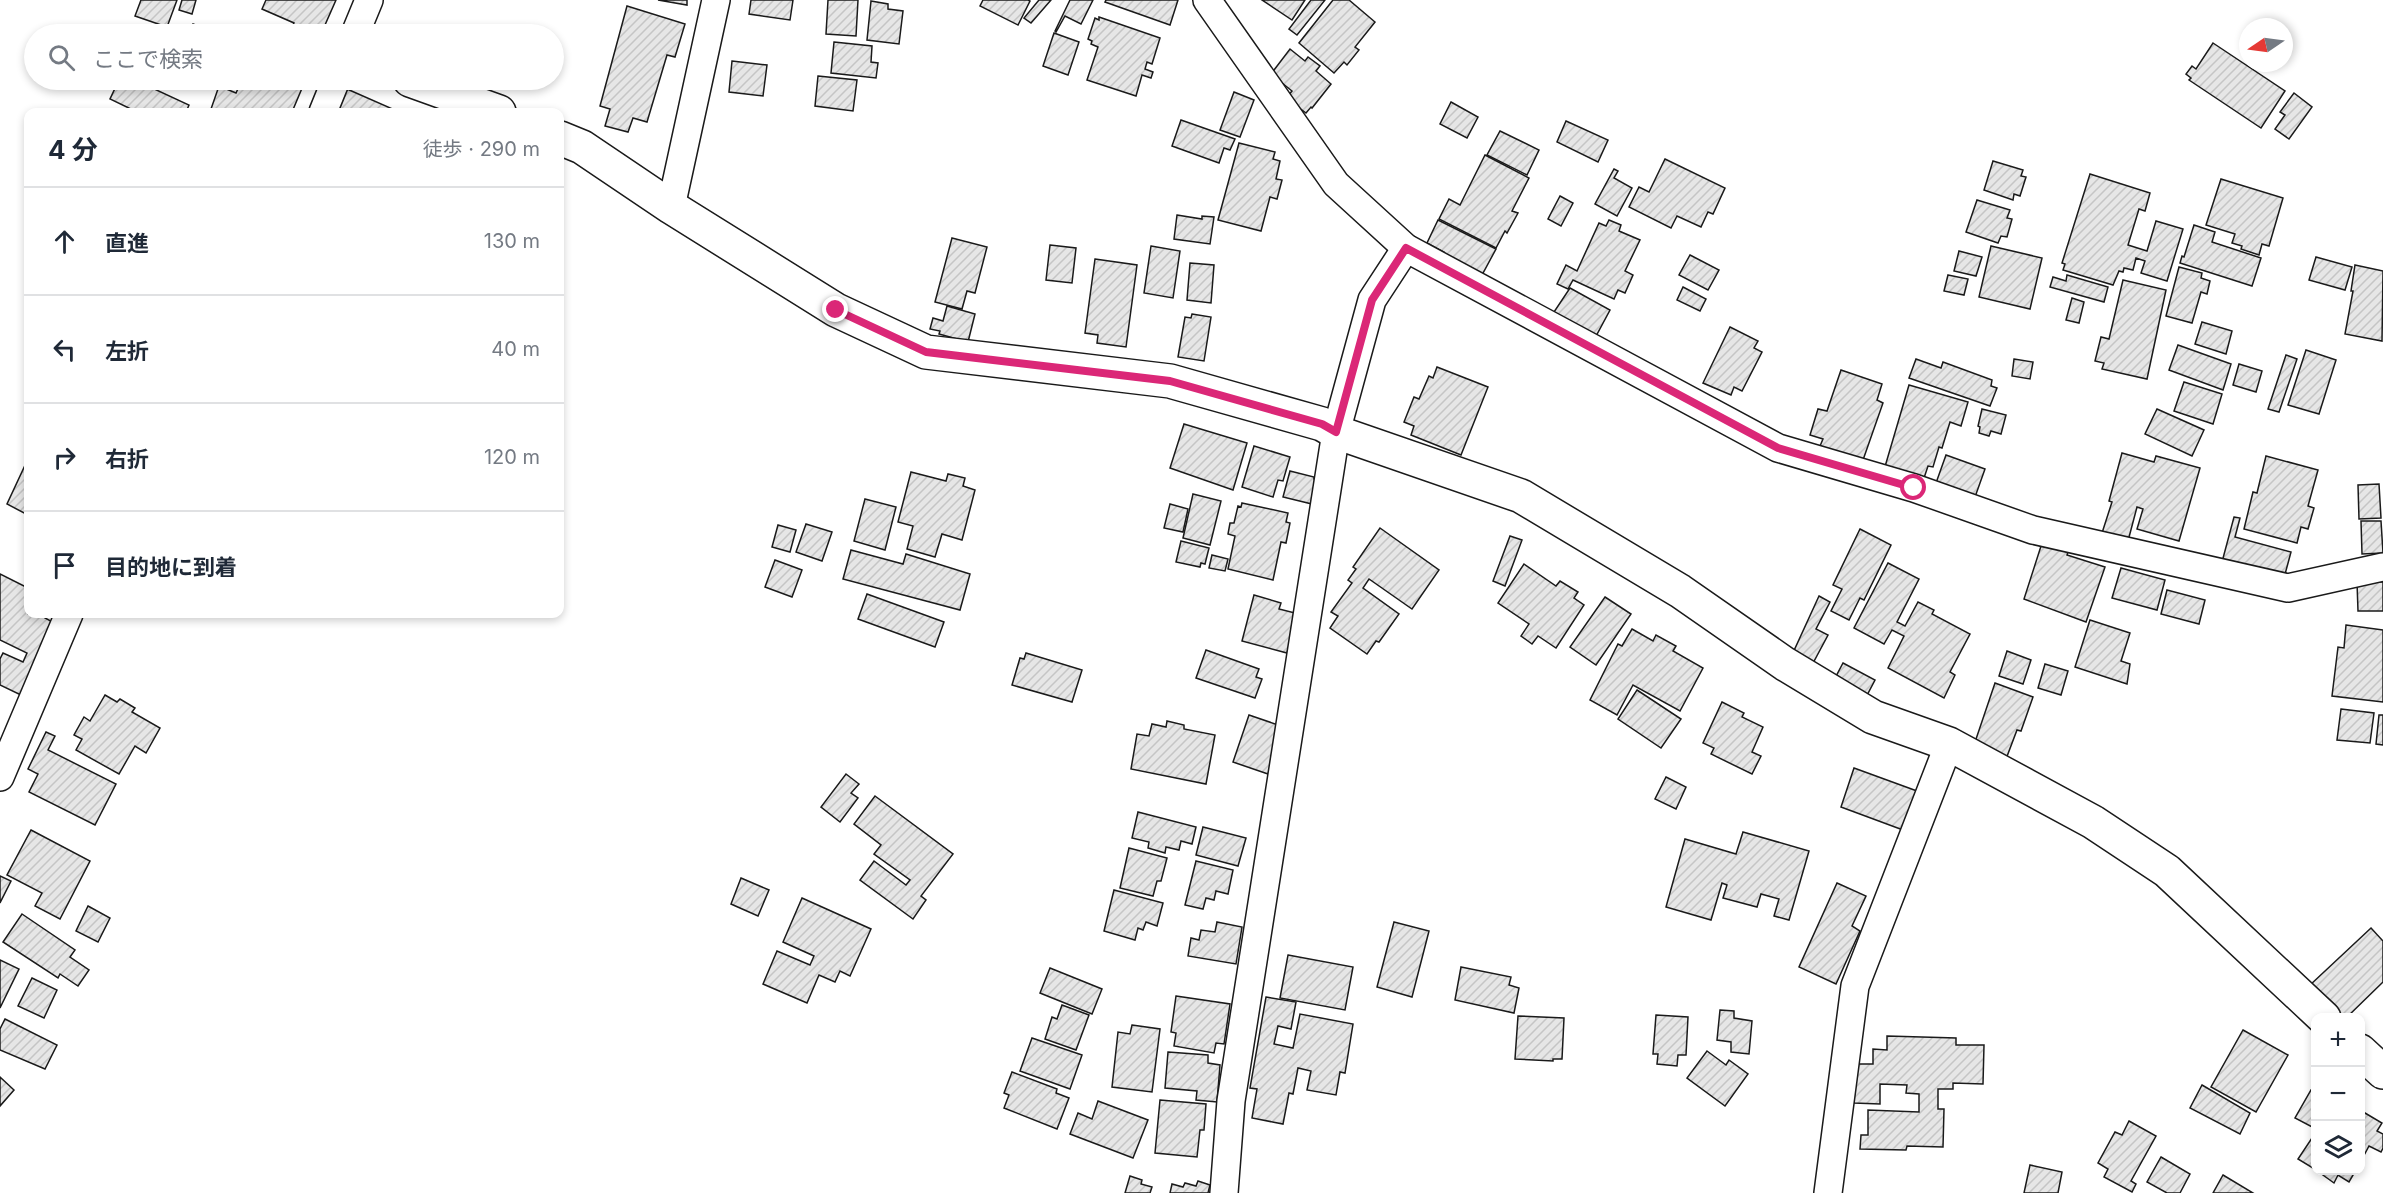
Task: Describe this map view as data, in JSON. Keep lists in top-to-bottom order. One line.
{"north":"left","page":{"search":"ここで検索","heading":["4 分","徒歩 · 290 m"],"list":[["直進","130 m"],["左折","40 m"],["右折","120 m"],"目的地に到着"],"map_buttons":["+","−"]}}
